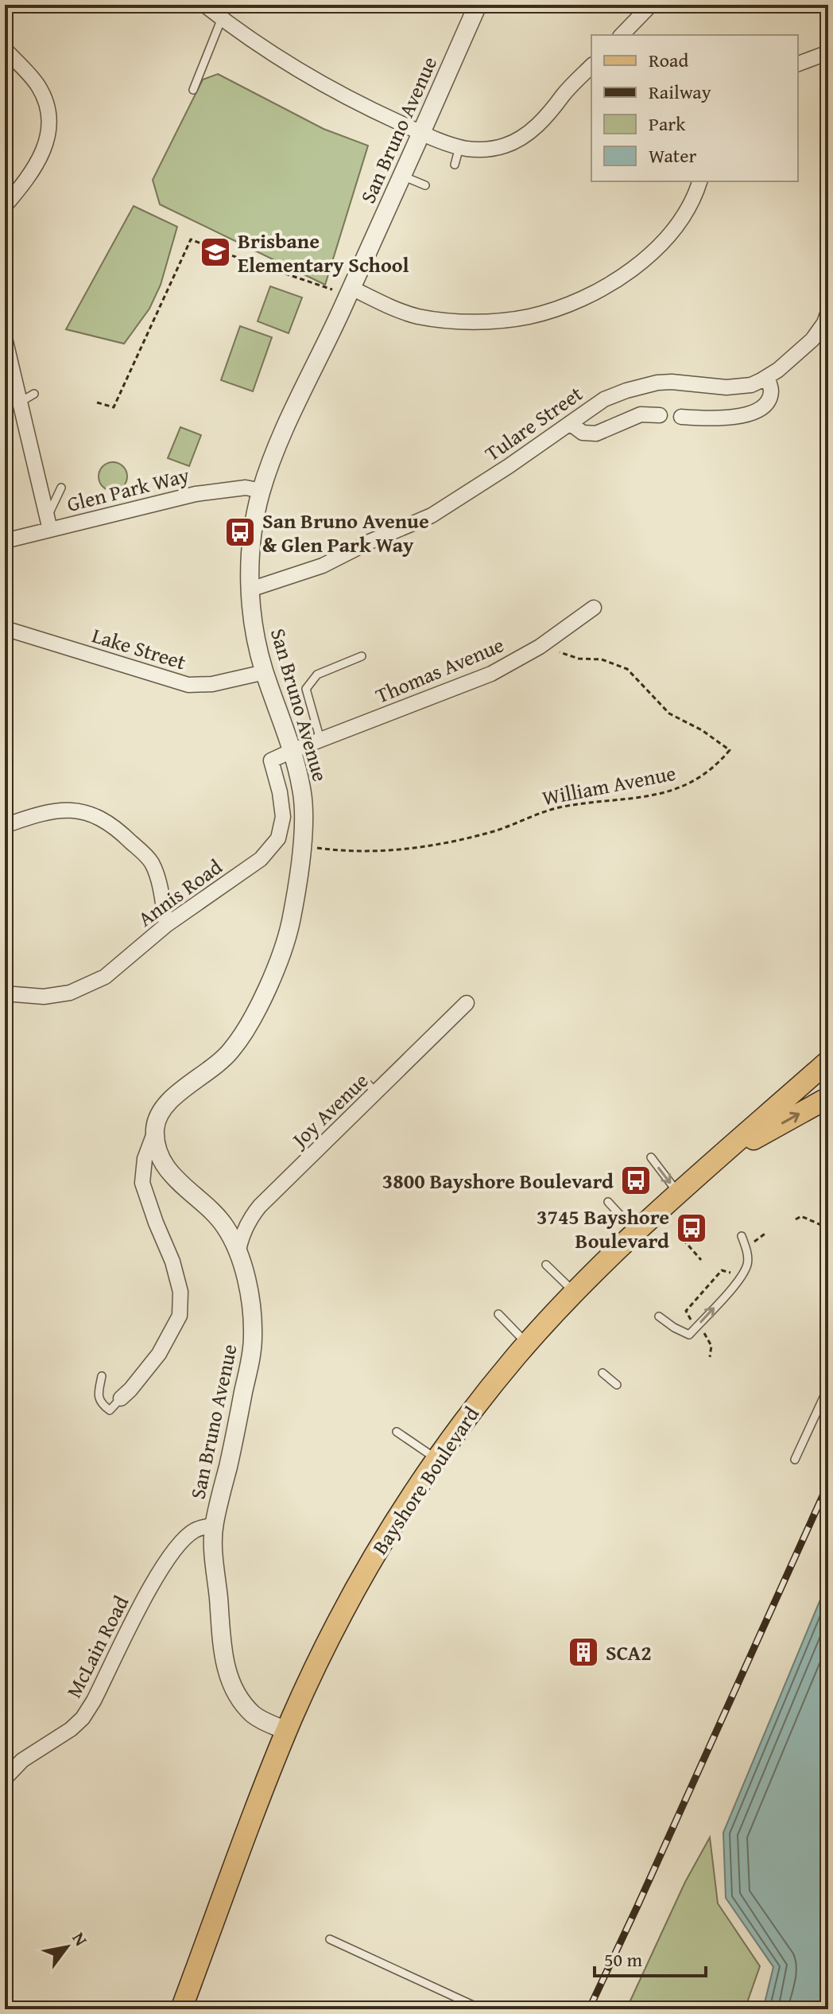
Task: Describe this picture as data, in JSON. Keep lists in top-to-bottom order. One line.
{"streets":{"main road":["Bayshore Boulevard"],"street":["San Bruno Avenue","Tulare Street","Glen Park Way","Lake Street","Thomas Avenue","Annis Road","Joy Avenue","McLain Road"],"path":["William Avenue"]},"crossings":[["San Bruno Avenue","Tulare Street"],["San Bruno Avenue","Glen Park Way"],["San Bruno Avenue","Lake Street"],["San Bruno Avenue","Thomas Avenue"],["San Bruno Avenue","William Avenue"],["San Bruno Avenue","Annis Road"],["San Bruno Avenue","Joy Avenue"],["San Bruno Avenue","Bayshore Boulevard"],["San Bruno Avenue","McLain Road"],["Thomas Avenue","William Avenue"],["Thomas Avenue","Annis Road"]],"places":{"school or university":["Brisbane Elementary School"],"bus stop":["San Bruno Avenue & Glen Park Way","3800 Bayshore Boulevard","3745 Bayshore Boulevard"],"building":["SCA2"]},"legend":["Road","Railway","Park","Water"],"scale_bar":"50 m","north":"top right"}
